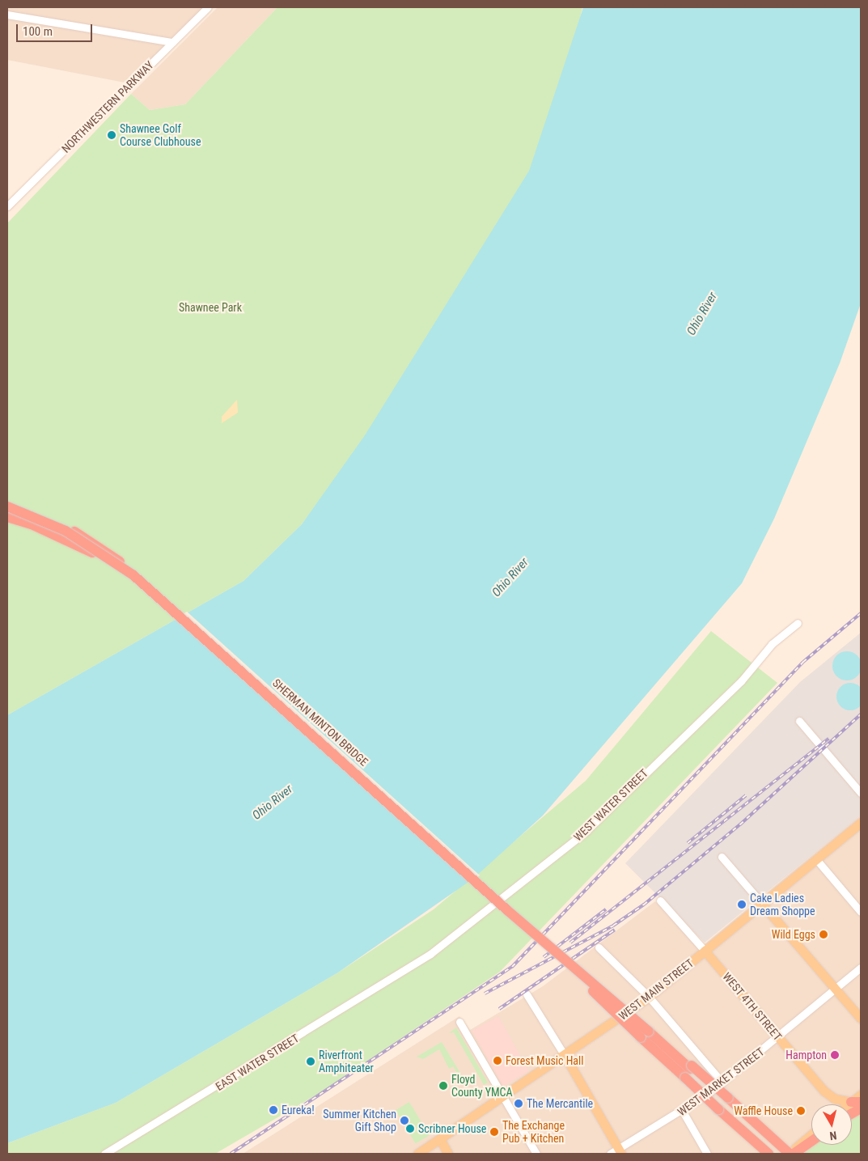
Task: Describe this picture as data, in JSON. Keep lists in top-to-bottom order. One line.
{"streets":{"highway":["SHERMAN MINTON BRIDGE"],"main road":["WEST MAIN STREET","WEST 4TH STREET"],"street":["NORTHWESTERN PARKWAY","WEST WATER STREET","EAST WATER STREET","WEST MARKET STREET"]},"crossings":[["WEST WATER STREET","EAST WATER STREET"],["WEST MAIN STREET","WEST 4TH STREET"],["WEST 4TH STREET","WEST MARKET STREET"]],"water":["Ohio River"],"parks":["Shawnee Park"],"places":["Shawnee Golf Course Clubhouse","Cake Ladies Dream Shoppe","Wild Eggs","Hampton","Forest Music Hall","Riverfront Amphiteater","Floyd County YMCA","The Mercantile","Eureka!","Waffle House","Summer Kitchen Gift Shop","Scribner House","The Exchange Pub + Kitchen"],"scale_bar":"100 m","north":"bottom"}
